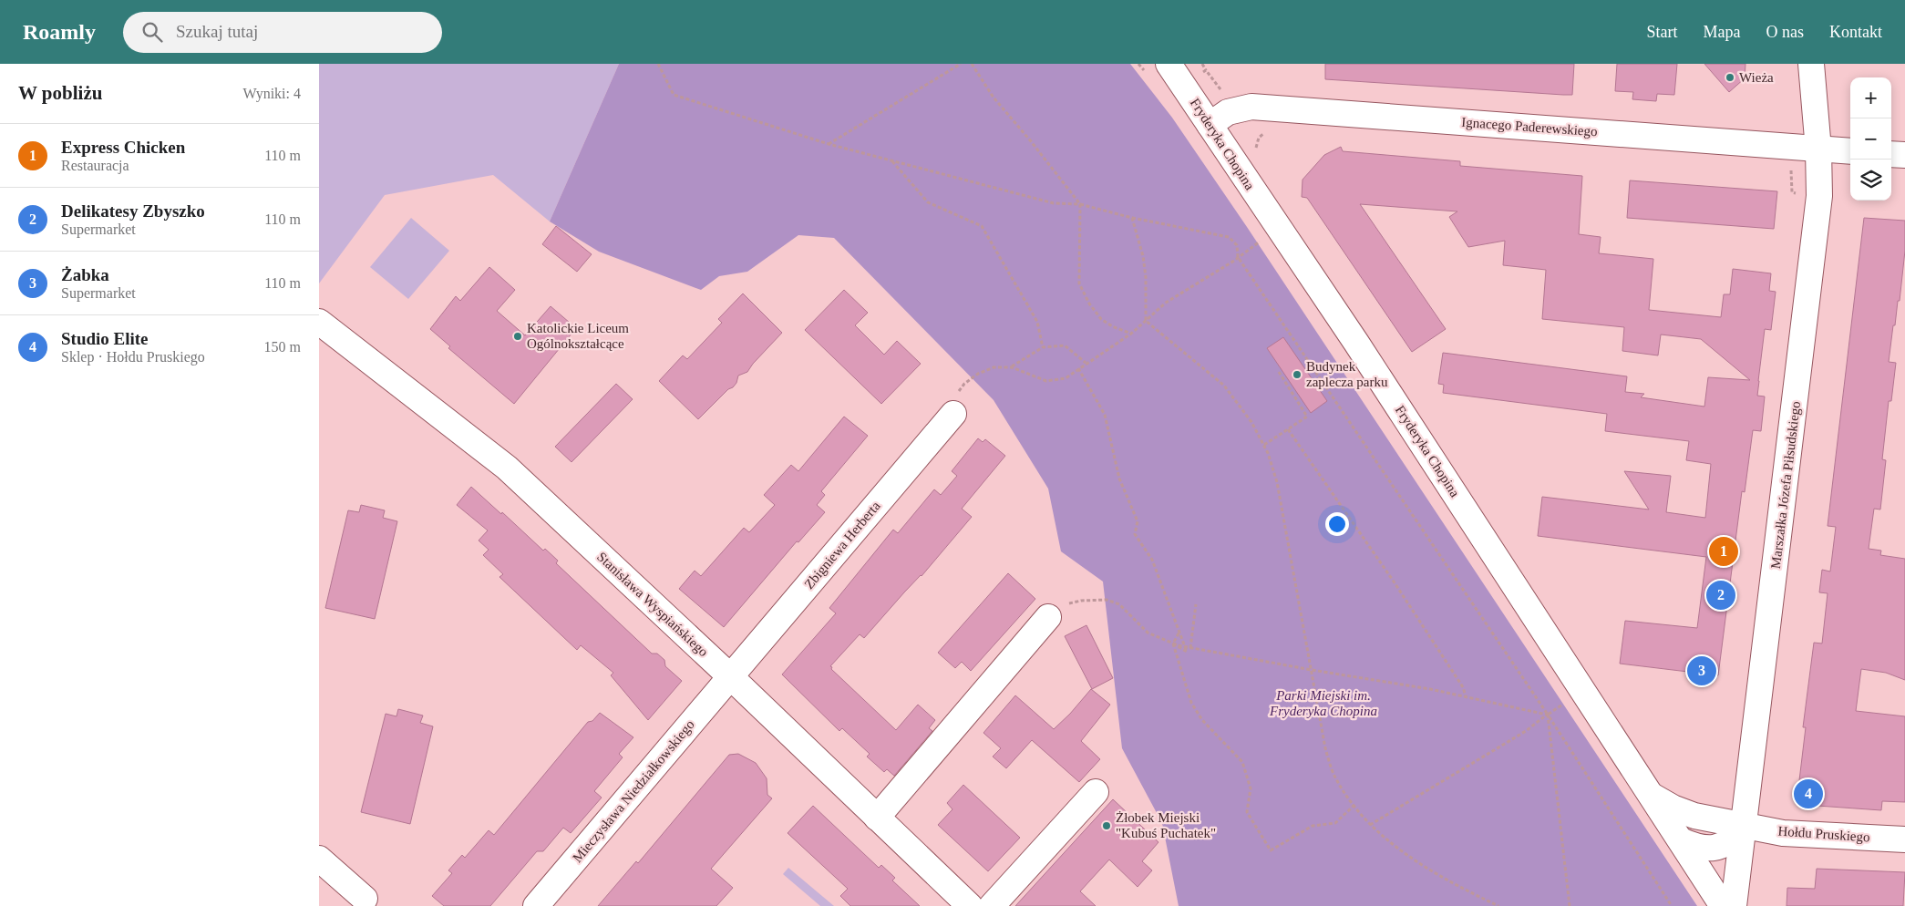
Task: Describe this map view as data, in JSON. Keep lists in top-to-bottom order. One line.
{"streets":{"street":["Ignacego Paderewskiego","Fryderyka Chopina","Marszałka Józefa Piłsudskiego","Zbigniewa Herberta","Stanisława Wyspiańskiego","Mieczysława Niedziałkowskiego","Hołdu Pruskiego"]},"crossings":[["Ignacego Paderewskiego","Fryderyka Chopina"],["Ignacego Paderewskiego","Marszałka Józefa Piłsudskiego"],["Fryderyka Chopina","Marszałka Józefa Piłsudskiego"],["Fryderyka Chopina","Hołdu Pruskiego"],["Marszałka Józefa Piłsudskiego","Hołdu Pruskiego"],["Zbigniewa Herberta","Stanisława Wyspiańskiego"],["Zbigniewa Herberta","Mieczysława Niedziałkowskiego"],["Stanisława Wyspiańskiego","Mieczysława Niedziałkowskiego"]],"parks":["Parki Miejski im. Fryderyka Chopina"],"places":["Wieża","Katolickie Liceum Ogólnokształcące","Budynek zaplecza parku","Żłobek Miejski \"Kubuś Puchatek\""],"page":{"header":"Roamly","search":"Szukaj tutaj","nav":["Start","Mapa","O nas","Kontakt"],"heading":["W pobliżu","Wyniki: 4"],"map_buttons":["+","−"],"list":[{"mark":"1","name":"Express Chicken","note":"Restauracja","value":"110 m"},{"mark":"2","name":"Delikatesy Zbyszko","note":"Supermarket","value":"110 m"},{"mark":"3","name":"Żabka","note":"Supermarket","value":"110 m"},{"mark":"4","name":"Studio Elite","note":"Sklep · Hołdu Pruskiego","value":"150 m"}],"pins":["1","2","3","4"]}}
